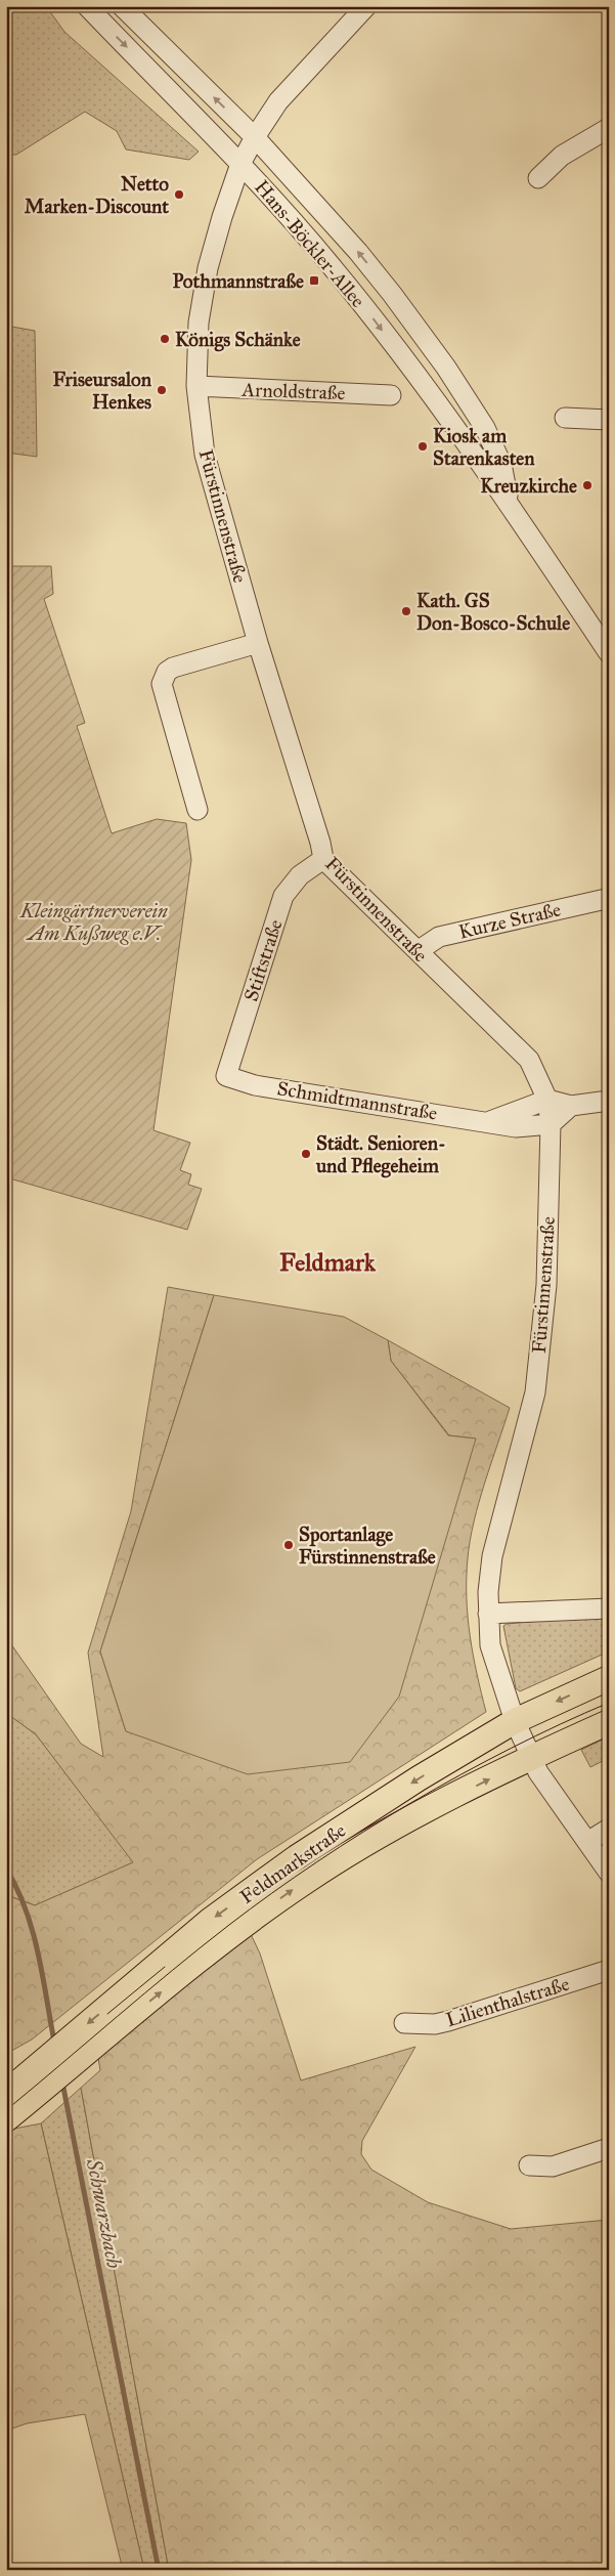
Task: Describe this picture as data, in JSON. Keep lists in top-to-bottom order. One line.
{"streets":{"main road":["Feldmarkstraße"],"street":["Hans-Böckler-Allee","Arnoldstraße","Fürstinnenstraße","Kurze Straße","Stiftstraße","Schmidtmannstraße","Lilienthalstraße"]},"crossings":[["Hans-Böckler-Allee","Fürstinnenstraße"],["Arnoldstraße","Fürstinnenstraße"],["Fürstinnenstraße","Kurze Straße"],["Fürstinnenstraße","Stiftstraße"],["Fürstinnenstraße","Schmidtmannstraße"],["Fürstinnenstraße","Feldmarkstraße"],["Stiftstraße","Schmidtmannstraße"]],"districts":["Feldmark"],"water":["Schwarzbach"],"parks":["Kleingärtnerverein Am Kußweg e.V."],"places":{"other":["Netto Marken-Discount","Königs Schänke","Friseursalon Henkes","Kiosk am Starenkasten","Kreuzkirche","Kath. GS Don-Bosco-Schule","Städt. Senioren- und Pflegeheim","Sportanlage Fürstinnenstraße"],"transit":["Pothmannstraße"]}}
